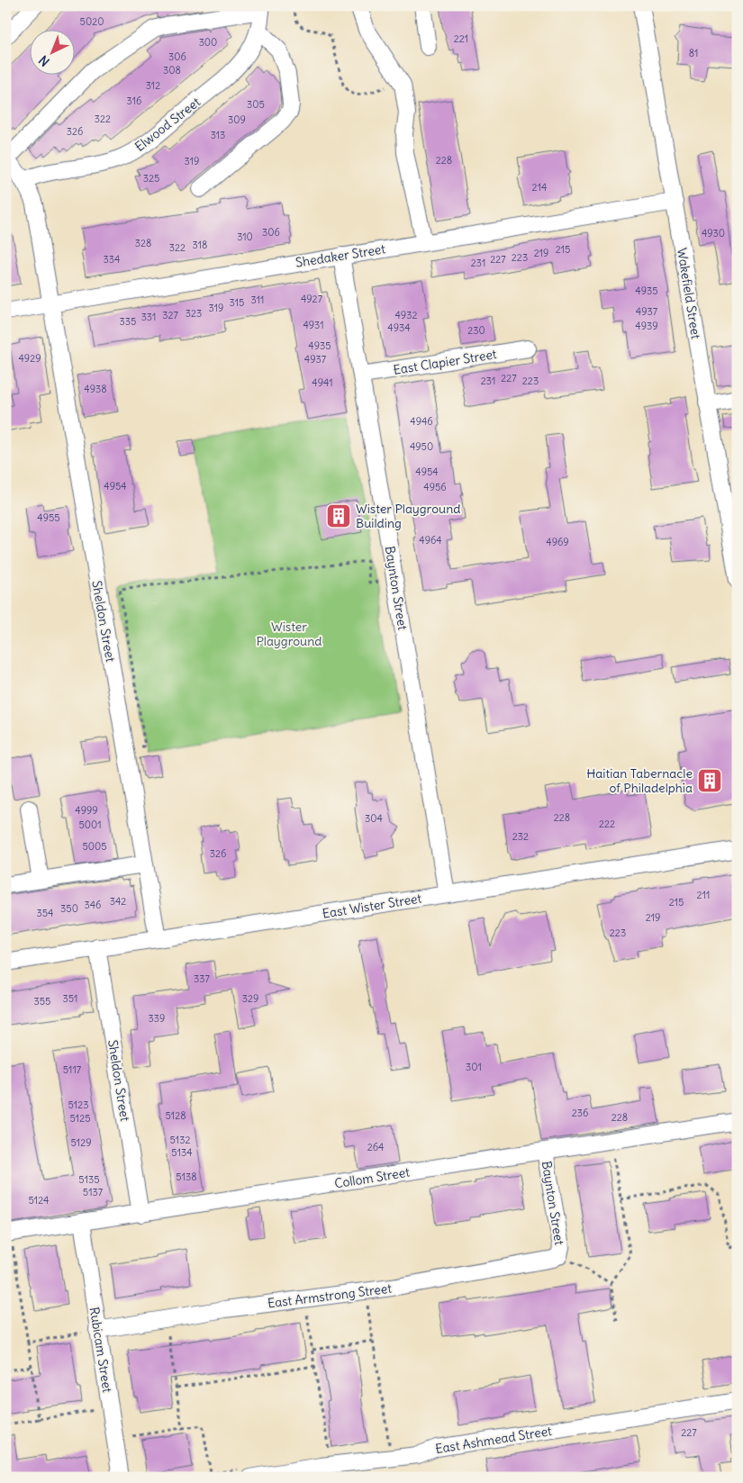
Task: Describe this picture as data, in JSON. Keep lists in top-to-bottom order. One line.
{"streets":{"street":["Elwood Street","Shedaker Street","Wakefield Street","East Clapier Street","Baynton Street","Sheldon Street","East Wister Street","Collom Street","East Armstrong Street","Rubicam Street","East Ashmead Street"]},"crossings":[["Elwood Street","Sheldon Street"],["Shedaker Street","Wakefield Street"],["Shedaker Street","Baynton Street"],["Shedaker Street","Sheldon Street"],["East Clapier Street","Baynton Street"],["Baynton Street","East Wister Street"],["Baynton Street","Collom Street"],["Baynton Street","East Armstrong Street"],["Sheldon Street","East Wister Street"],["Sheldon Street","Collom Street"],["Collom Street","Rubicam Street"],["East Armstrong Street","Rubicam Street"]],"parks":["Wister Playground"],"places":{"building":["Wister Playground Building","Haitian Tabernacle of Philadelphia"]},"house_numbers":["5020","221","300","81","306","308","312","316","305","322","309","326","313","228","319","325","214","306","4930","310","328","318","322","215","219","223","334","227","231","4935","4927","311","315","319","4937","323","327","4932","331","335","4931","4939","4934","230","4935","4929","4937","227","231","223","4941","4938","4946","4950","4954","4954","4956","4955","4964","4969","4999","228","304","222","5001","232","5005","326","211","342","215","346","350","354","219","223","337","351","329","355","339","301","5117","5123","236","5128","228","5125","5132","5129","264","5134","5138","5135","5137","5124","227"],"north":"bottom left"}
